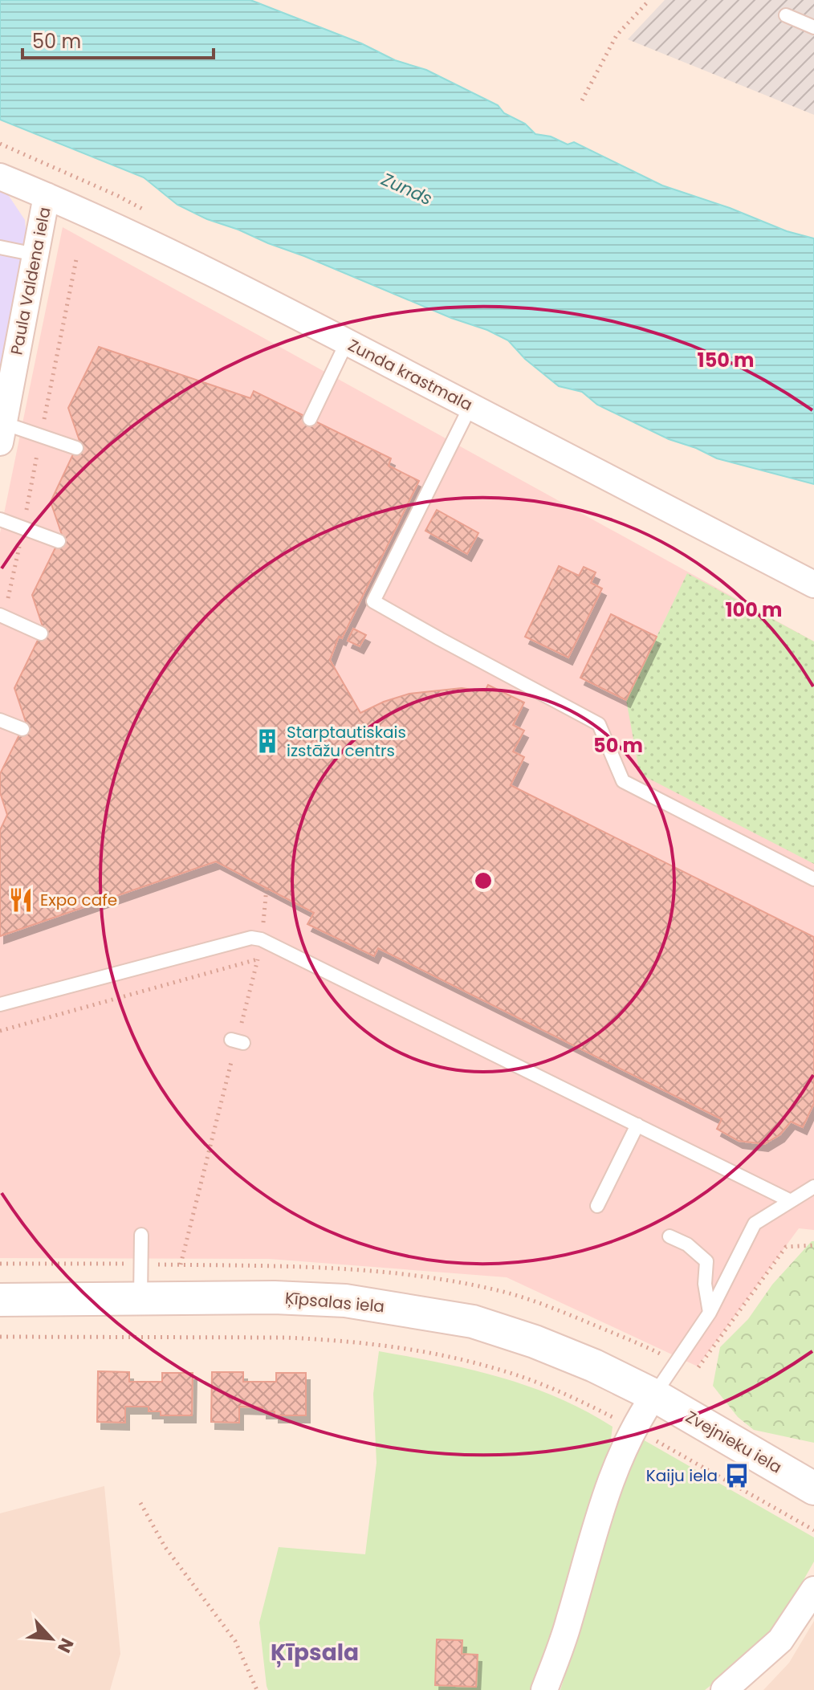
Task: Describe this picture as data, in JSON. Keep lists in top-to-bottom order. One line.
{"streets":{"street":["Paula Valdena iela","Zunda krastmala","Ķīpsalas iela","Zvejnieku iela"]},"crossings":[["Paula Valdena iela","Zunda krastmala"],["Ķīpsalas iela","Zvejnieku iela"]],"districts":["Ķīpsala"],"water":["Zunds"],"places":{"building":["Starptautiskais izstāžu centrs"],"restaurant":["Expo cafe"],"bus stop":["Kaiju iela"]},"scale_bar":"50 m","north":"bottom right","rings":["150 m","100 m","50 m"]}
